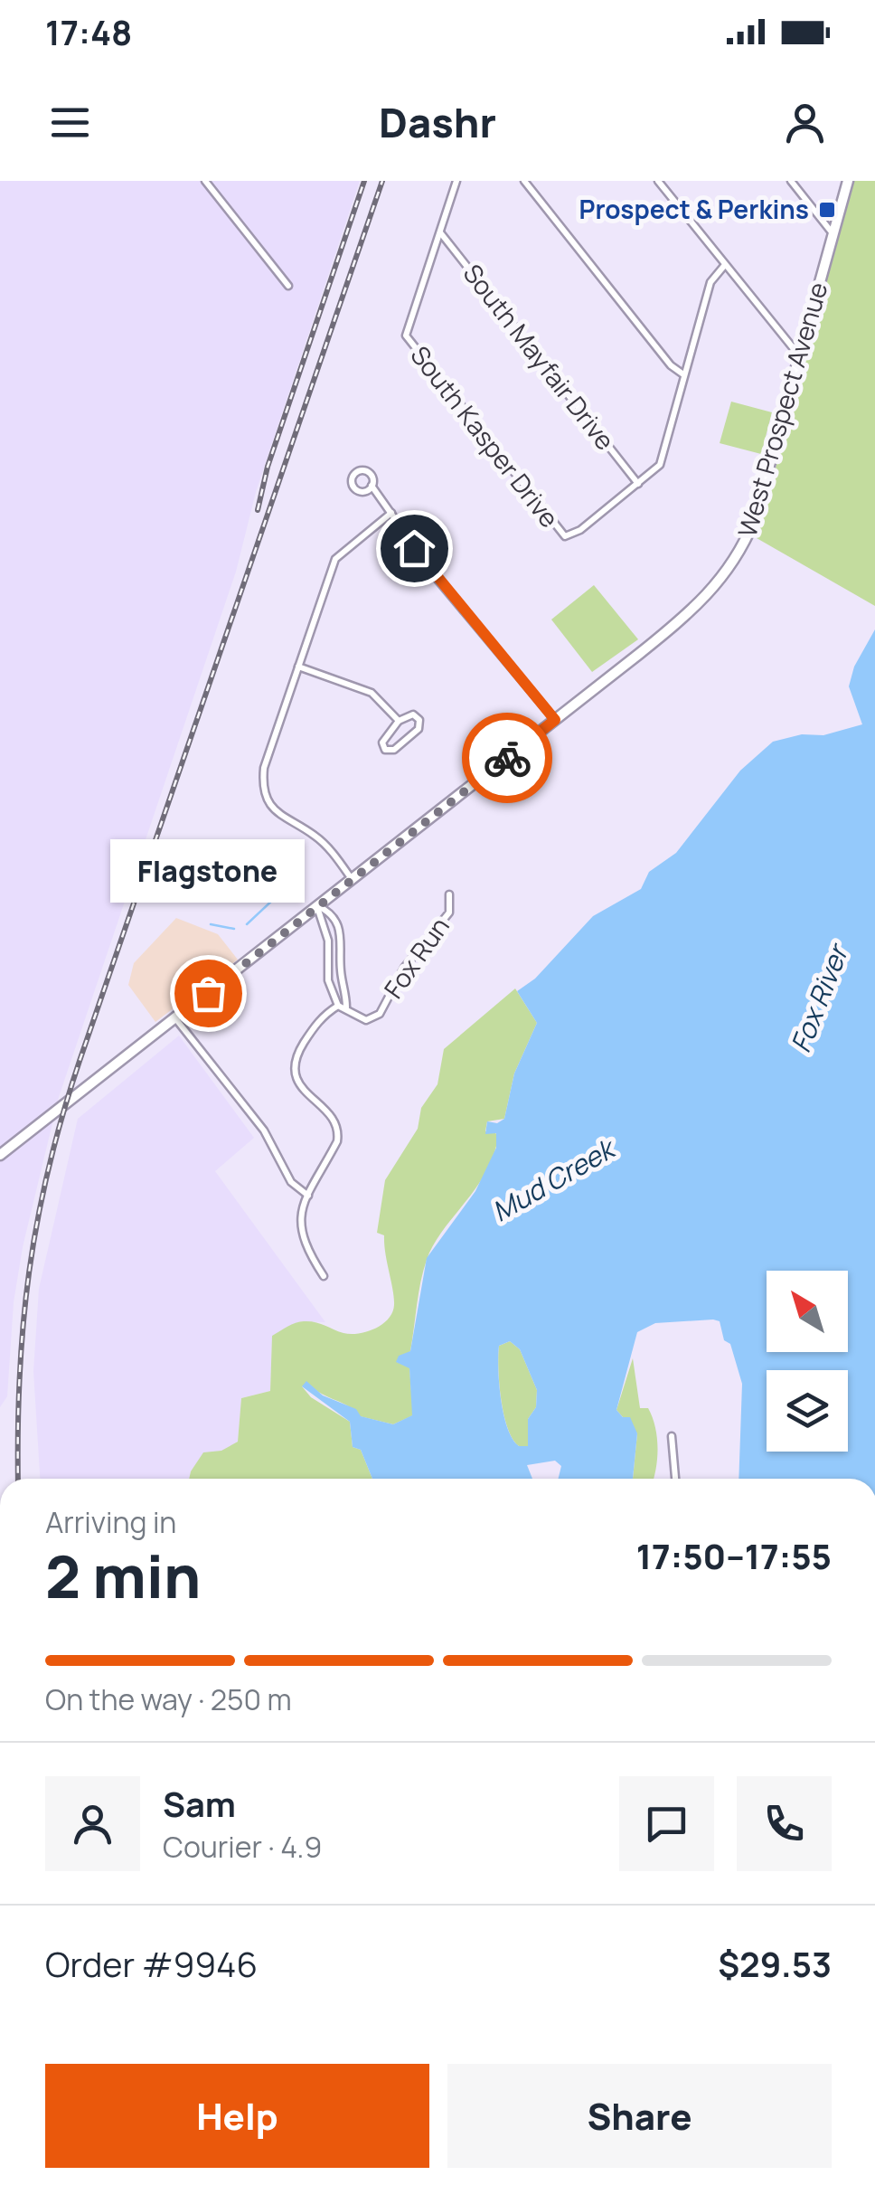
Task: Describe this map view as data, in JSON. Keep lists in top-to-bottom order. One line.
{"streets":{"main road":["West Prospect Avenue"],"street":["South Mayfair Drive","South Kasper Drive","Fox Run"]},"crossings":[["South Mayfair Drive","South Kasper Drive"]],"water":["Fox River","Mud Creek"],"places":{"transit":["Prospect & Perkins"],"other":["Flagstone"]},"north":"top left","page":{"status":"17:48","header":"Dashr","bubble":"Flagstone","heading":["2 min","Arriving in","17:50–17:55"],"panel":["Sam","Courier · 4.9","Order #9946","$29.53"],"bar":"On the way · 250 m","buttons":["Help","Share"]}}
